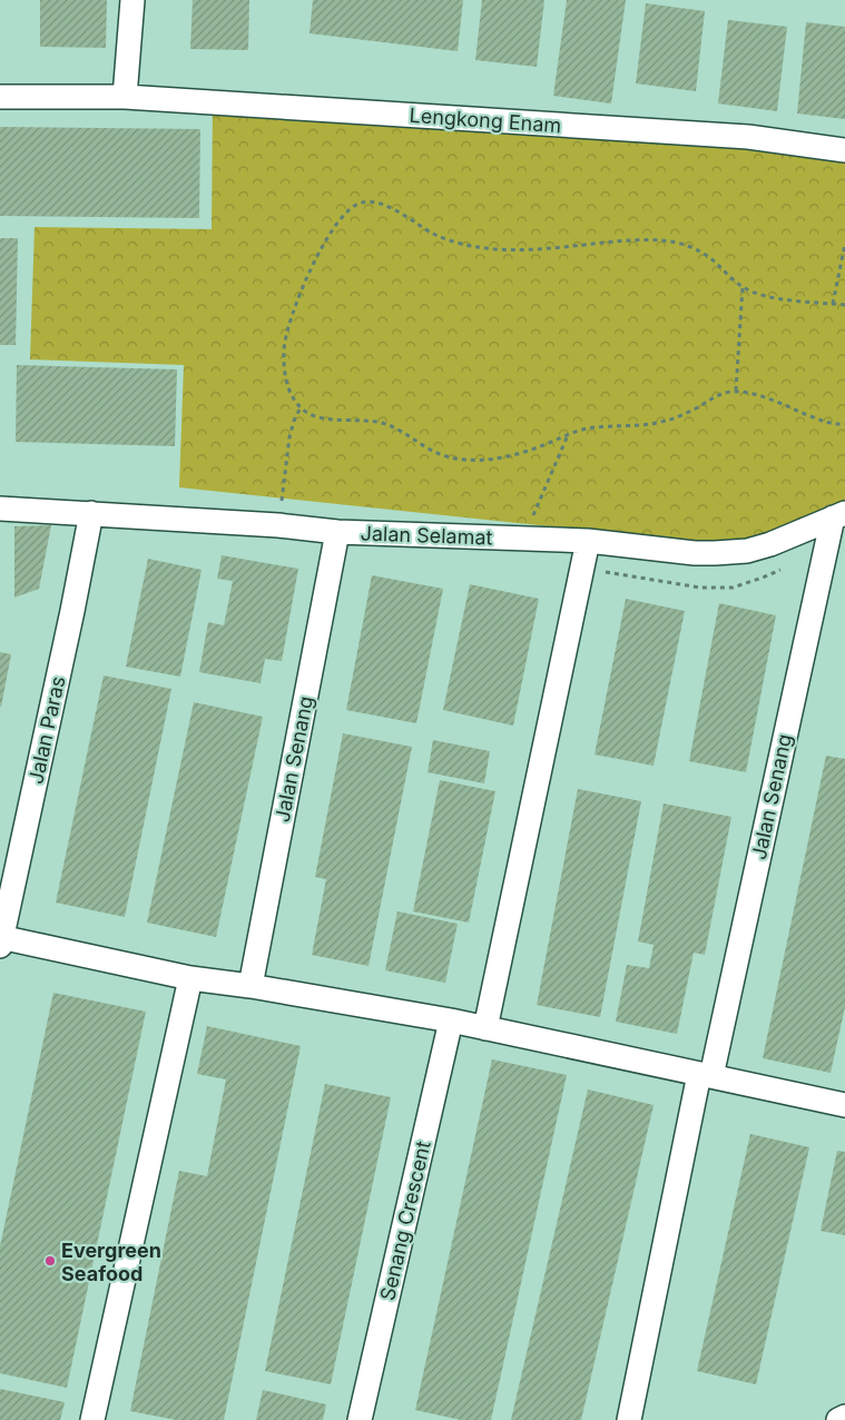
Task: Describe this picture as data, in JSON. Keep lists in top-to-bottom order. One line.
{"streets":{"street":["Lengkong Enam","Jalan Selamat","Jalan Paras","Jalan Senang","Senang Crescent"]},"crossings":[["Jalan Selamat","Jalan Paras"],["Jalan Selamat","Jalan Senang"]],"places":["Evergreen Seafood"]}
